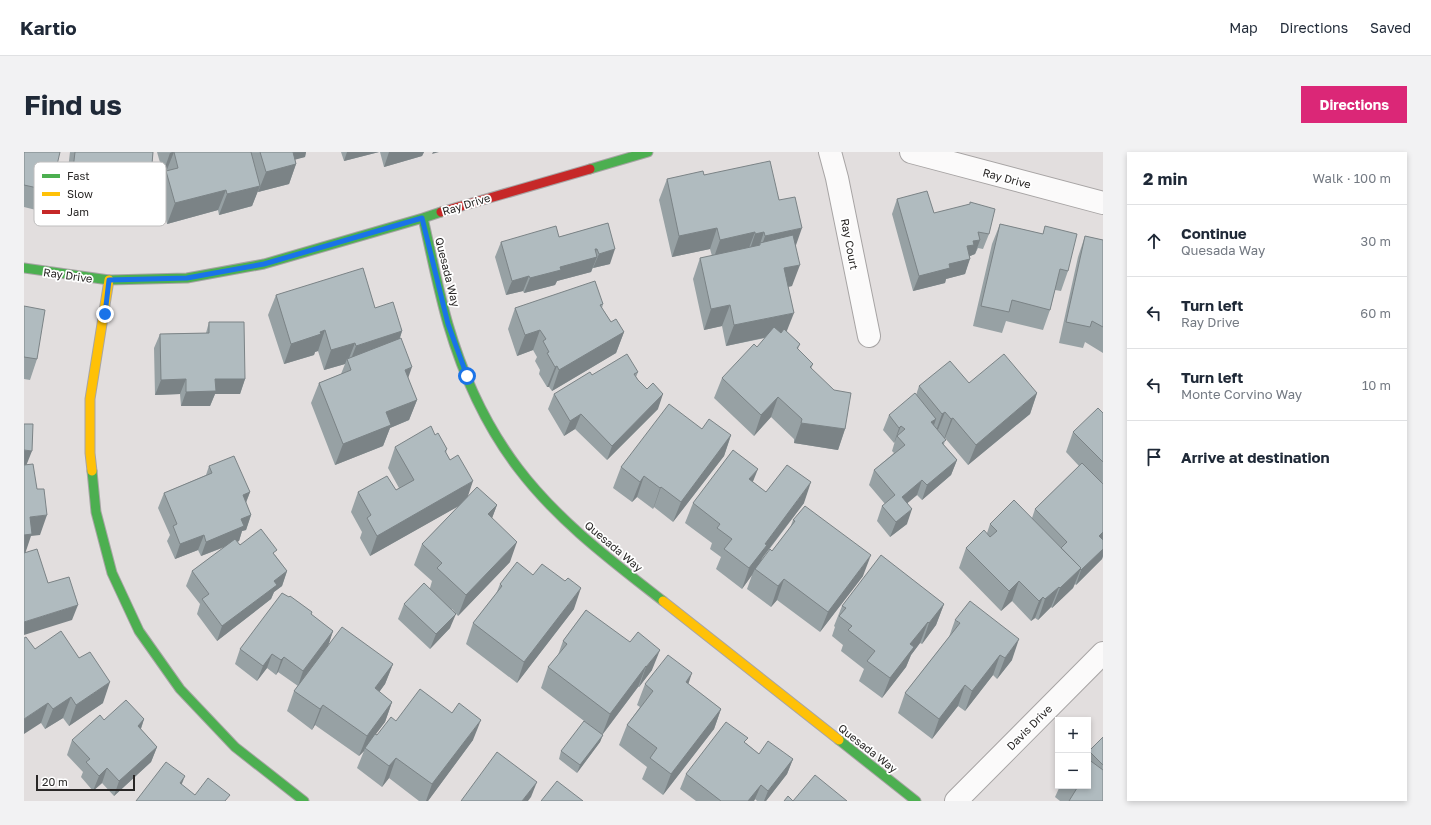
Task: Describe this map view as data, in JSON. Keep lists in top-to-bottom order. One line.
{"streets":{"street":["Ray Drive","Ray Court","Quesada Way","Davis Drive"]},"crossings":[["Ray Drive","Quesada Way"]],"legend":["Fast","Slow","Jam"],"scale_bar":"20 m","page":{"header":"Kartio","nav":["Map","Directions","Saved"],"buttons":"Directions","title":"Find us","heading":["2 min","Walk · 100 m"],"list":[["Continue","Quesada Way","30 m"],["Turn left","Ray Drive","60 m"],["Turn left","Monte Corvino Way","10 m"],"Arrive at destination"],"map_buttons":["+","−"],"scale":"20 m"}}
